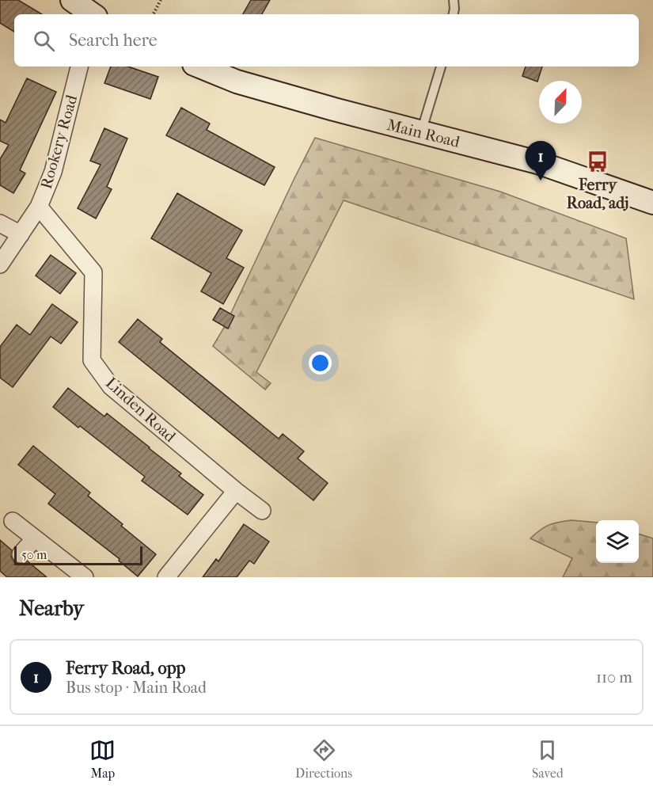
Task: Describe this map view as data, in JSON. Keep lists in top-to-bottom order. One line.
{"streets":{"street":["Main Road","Rookery Road","Linden Road"]},"crossings":[["Rookery Road","Linden Road"]],"places":{"bus stop":["Ferry Road, adj"]},"scale_bar":"50 m","north":"top right","page":{"search":"Search here","pins":"1","scale":"50 m","heading":"Nearby","list":[{"mark":"1","name":"Ferry Road, opp","note":"Bus stop · Main Road","value":"110 m"}],"nav":["Map","Directions","Saved"]}}
